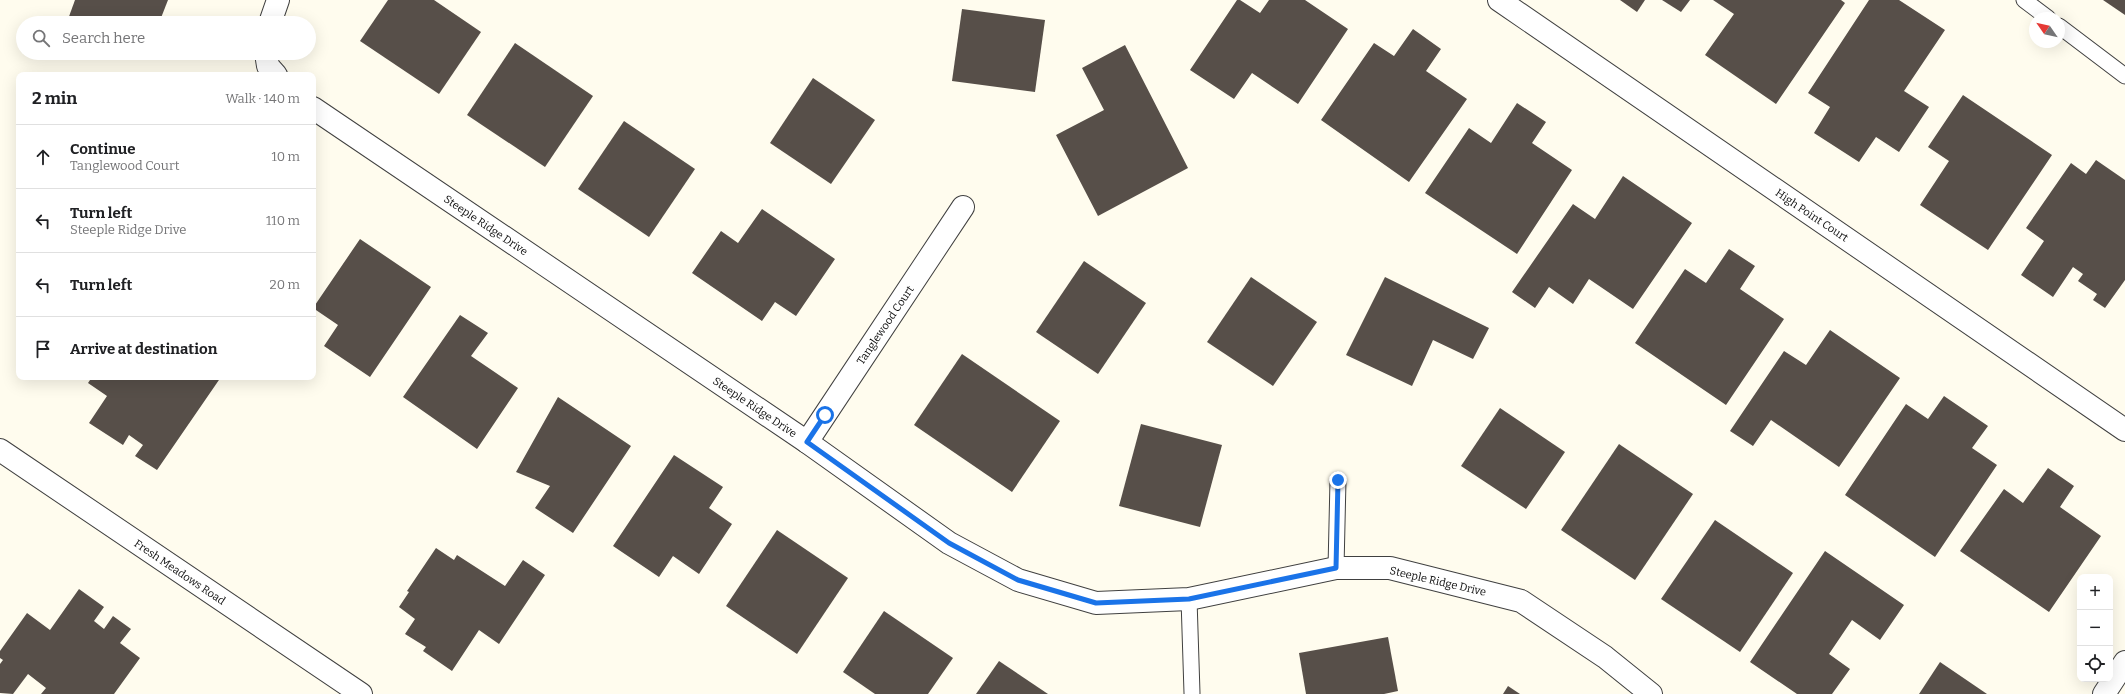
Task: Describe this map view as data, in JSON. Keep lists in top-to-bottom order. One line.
{"streets":{"street":["High Point Court","Steeple Ridge Drive","Tanglewood Court","Fresh Meadows Road"]},"crossings":[["Steeple Ridge Drive","Tanglewood Court"]],"north":"top left","page":{"search":"Search here","heading":["2 min","Walk · 140 m"],"list":[["Continue","Tanglewood Court","10 m"],["Turn left","Steeple Ridge Drive","110 m"],["Turn left","20 m"],"Arrive at destination"],"map_buttons":["+","−"]}}
